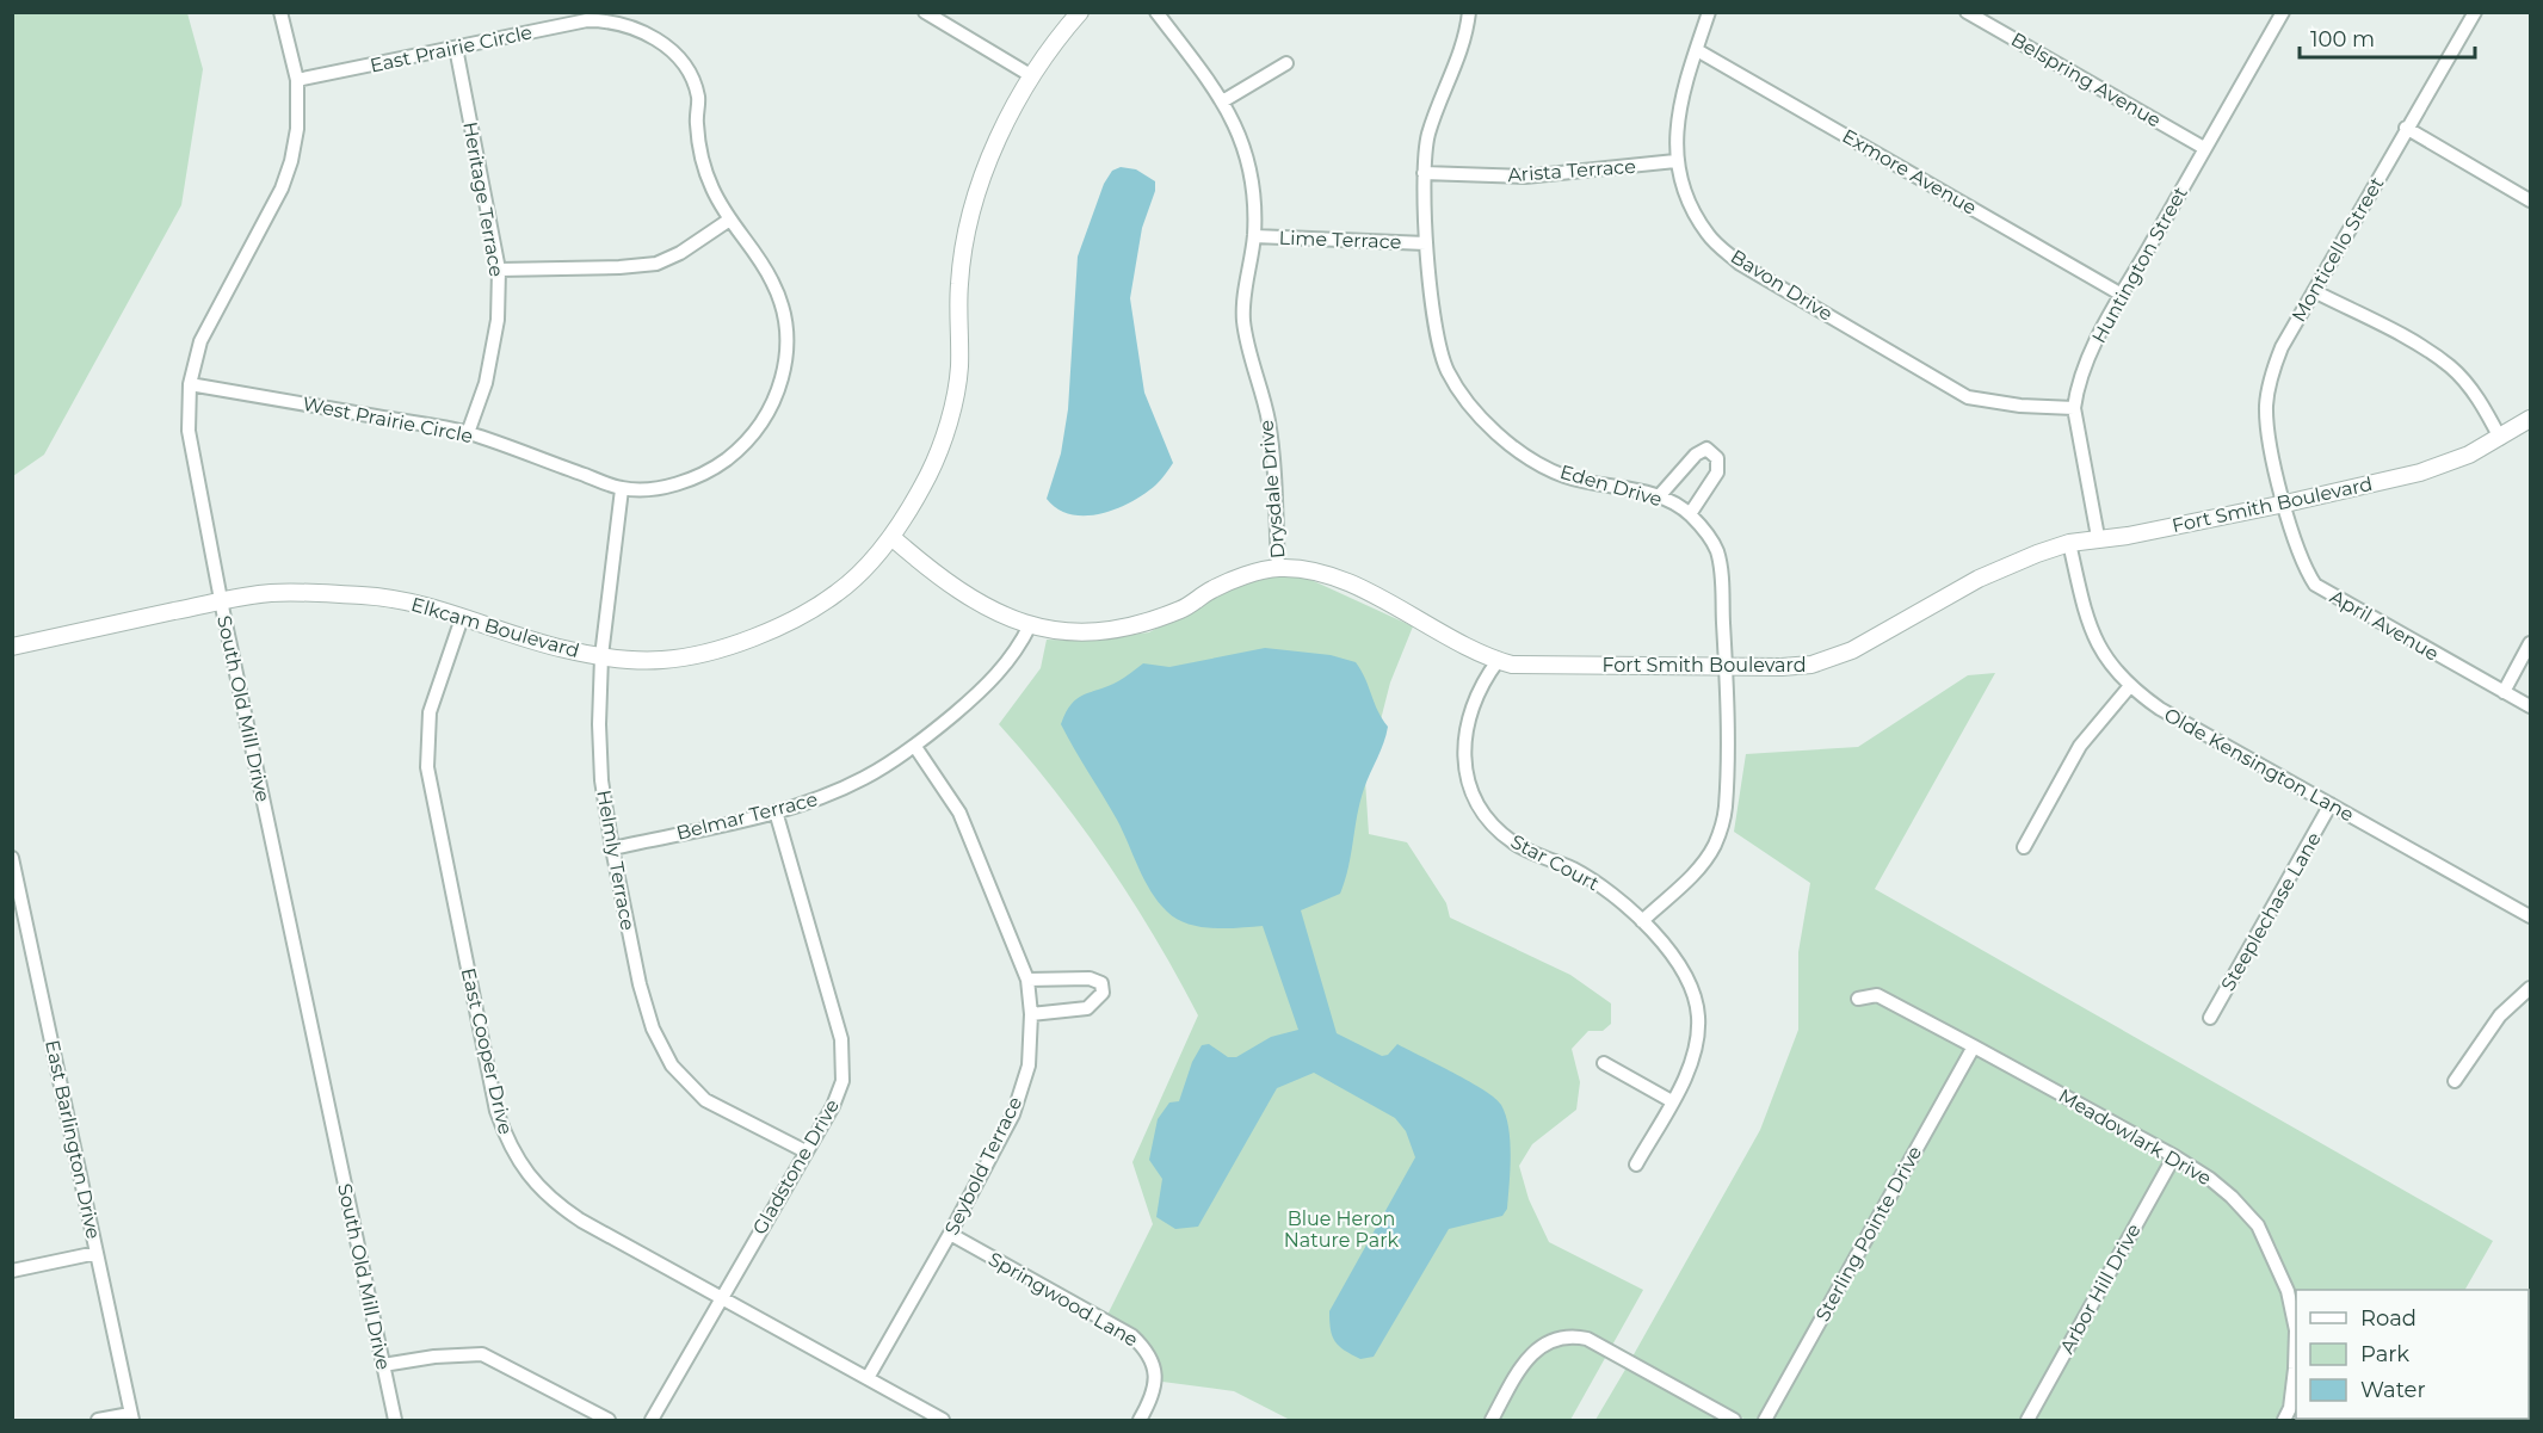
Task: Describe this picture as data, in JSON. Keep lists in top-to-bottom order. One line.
{"streets":{"street":["East Prairie Circle","Belspring Avenue","Arista Terrace","Exmore Avenue","Heritage Terrace","Lime Terrace","Monticello Street","Huntington Street","Bavon Drive","West Prairie Circle","Eden Drive","Drysdale Drive","Fort Smith Boulevard","April Avenue","Elkcam Boulevard","South Old Mill Drive","Olde Kensington Lane","Belmar Terrace","Helmly Terrace","Star Court","Steeplechase Lane","East Cooper Drive","Meadowlark Drive","East Barlington Drive","Seybold Terrace","Gladstone Drive","Sterling Pointe Drive","Arbor Hill Drive","Springwood Lane"]},"crossings":[["East Prairie Circle","Heritage Terrace"],["East Prairie Circle","West Prairie Circle"],["East Prairie Circle","South Old Mill Drive"],["East Prairie Circle","Helmly Terrace"],["Belspring Avenue","Huntington Street"],["Arista Terrace","Bavon Drive"],["Arista Terrace","Eden Drive"],["Exmore Avenue","Huntington Street"],["Exmore Avenue","Bavon Drive"],["Heritage Terrace","West Prairie Circle"],["Lime Terrace","Eden Drive"],["Lime Terrace","Drysdale Drive"],["Monticello Street","Fort Smith Boulevard"],["Monticello Street","April Avenue"],["Huntington Street","Bavon Drive"],["Huntington Street","Fort Smith Boulevard"],["West Prairie Circle","South Old Mill Drive"],["West Prairie Circle","Helmly Terrace"],["Eden Drive","Fort Smith Boulevard"],["Eden Drive","Star Court"],["Drysdale Drive","Fort Smith Boulevard"],["Fort Smith Boulevard","April Avenue"],["Fort Smith Boulevard","Elkcam Boulevard"],["Fort Smith Boulevard","Olde Kensington Lane"],["Fort Smith Boulevard","Belmar Terrace"],["Fort Smith Boulevard","Star Court"],["Elkcam Boulevard","South Old Mill Drive"],["Elkcam Boulevard","Helmly Terrace"],["Elkcam Boulevard","East Cooper Drive"],["Olde Kensington Lane","Steeplechase Lane"],["Belmar Terrace","Helmly Terrace"],["Belmar Terrace","Seybold Terrace"],["Belmar Terrace","Gladstone Drive"],["Helmly Terrace","Gladstone Drive"],["East Cooper Drive","Seybold Terrace"],["East Cooper Drive","Gladstone Drive"],["Meadowlark Drive","Sterling Pointe Drive"],["Meadowlark Drive","Arbor Hill Drive"],["Seybold Terrace","Springwood Lane"]],"parks":["Blue Heron Nature Park"],"legend":["Road","Park","Water"],"scale_bar":"100 m"}
